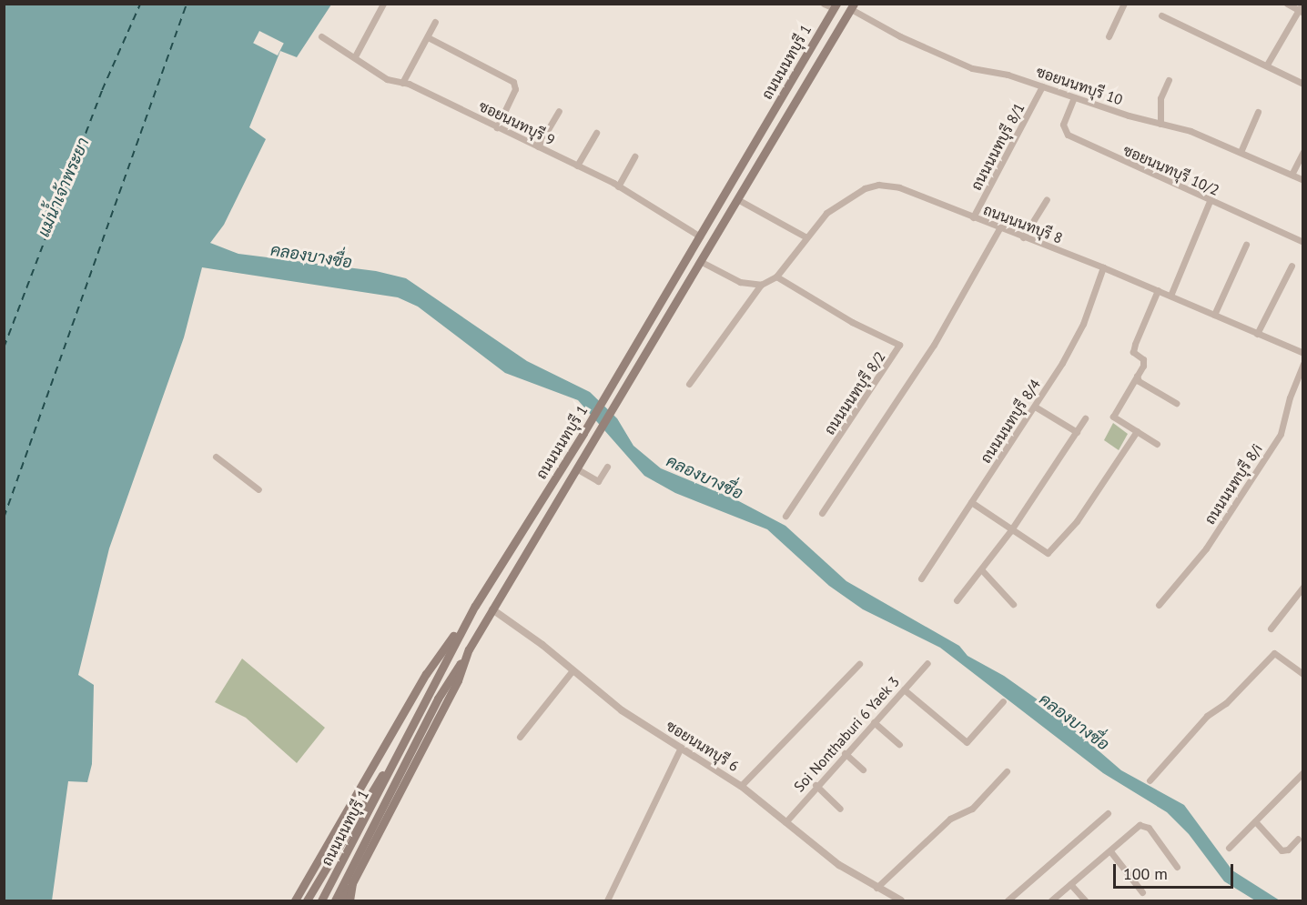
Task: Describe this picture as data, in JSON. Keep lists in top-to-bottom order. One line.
{"streets":{"main road":["ถนนนนทบุรี 1"],"street":["ซอยนนทบุรี 10","ซอยนนทบุรี 9","ถนนนนทบุรี 8/1","ซอยนนทบุรี 10/2","ถนนนนทบุรี 8","ถนนนนทบุรี 8/2","ถนนนนทบุรี 8/4","ถนนนนทบุรี 8/i","Soi Nonthaburi 6 Yaek 3","ซอยนนทบุรี 6"]},"crossings":[["ถนนนนทบุรี 1","ซอยนนทบุรี 10"],["ถนนนนทบุรี 1","ซอยนนทบุรี 9"],["ถนนนนทบุรี 1","ซอยนนทบุรี 6"],["ซอยนนทบุรี 10","ถนนนนทบุรี 8/1"],["ซอยนนทบุรี 10","ซอยนนทบุรี 10/2"],["ถนนนนทบุรี 8/1","ถนนนนทบุรี 8"],["ถนนนนทบุรี 8","ถนนนนทบุรี 8/2"],["ถนนนนทบุรี 8","ถนนนนทบุรี 8/4"],["Soi Nonthaburi 6 Yaek 3","ซอยนนทบุรี 6"]],"water":["แม่น้ำเจ้าพระยา","คลองบางซื่อ"],"scale_bar":"100 m"}
